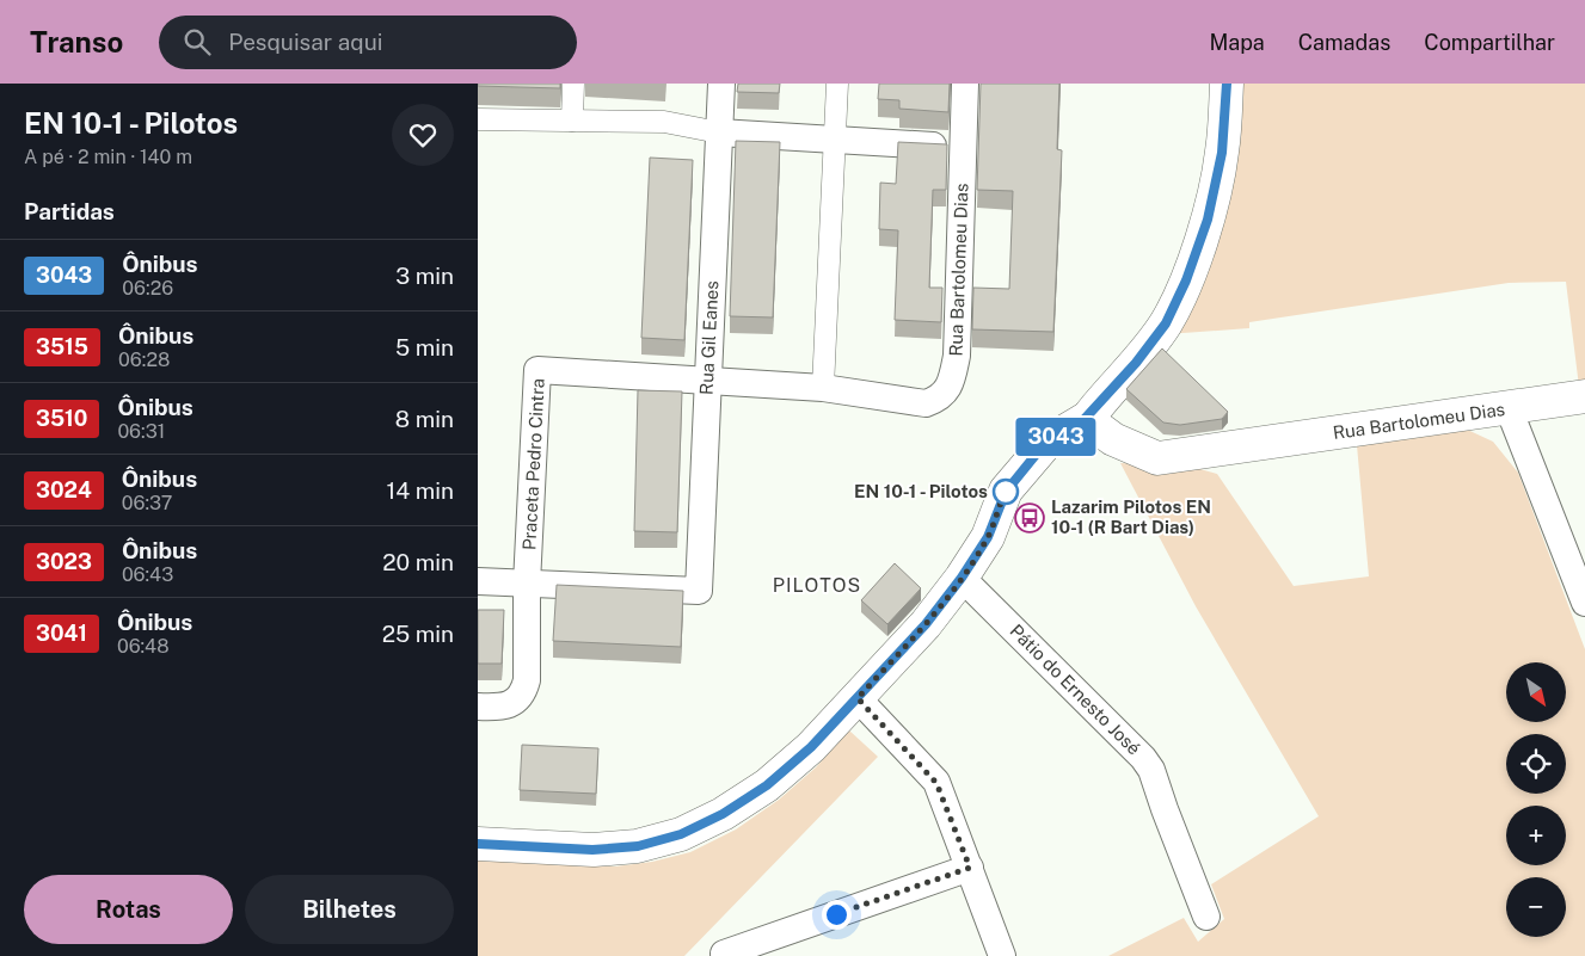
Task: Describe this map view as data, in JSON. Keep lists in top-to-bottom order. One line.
{"streets":{"main road":["Rua Bartolomeu Dias"],"street":["Rua Gil Eanes","Praceta Pedro Cintra","Pátio do Ernesto José"]},"crossings":[["Rua Bartolomeu Dias","Rua Gil Eanes"],["Rua Bartolomeu Dias","Praceta Pedro Cintra"],["Rua Gil Eanes","Praceta Pedro Cintra"]],"districts":["PILOTOS"],"places":{"other":["EN 10-1 - Pilotos"],"bus stop":["Lazarim Pilotos EN 10-1 (R Bart Dias)"]},"lines":["bus line 3043"],"north":"bottom right","page":{"header":"Transo","search":"Pesquisar aqui","nav":["Mapa","Camadas","Compartilhar"],"heading":[["EN 10-1 - Pilotos","A pé · 2 min · 140 m"],"Partidas"],"on_map":"3043","list":[{"mark":"3043","name":"Ônibus","note":"06:26","value":"3 min"},{"mark":"3515","name":"Ônibus","note":"06:28","value":"5 min"},{"mark":"3510","name":"Ônibus","note":"06:31","value":"8 min"},{"mark":"3024","name":"Ônibus","note":"06:37","value":"14 min"},{"mark":"3023","name":"Ônibus","note":"06:43","value":"20 min"},{"mark":"3041","name":"Ônibus","note":"06:48","value":"25 min"}],"map_buttons":["+","−"],"buttons":["Rotas","Bilhetes"]}}
